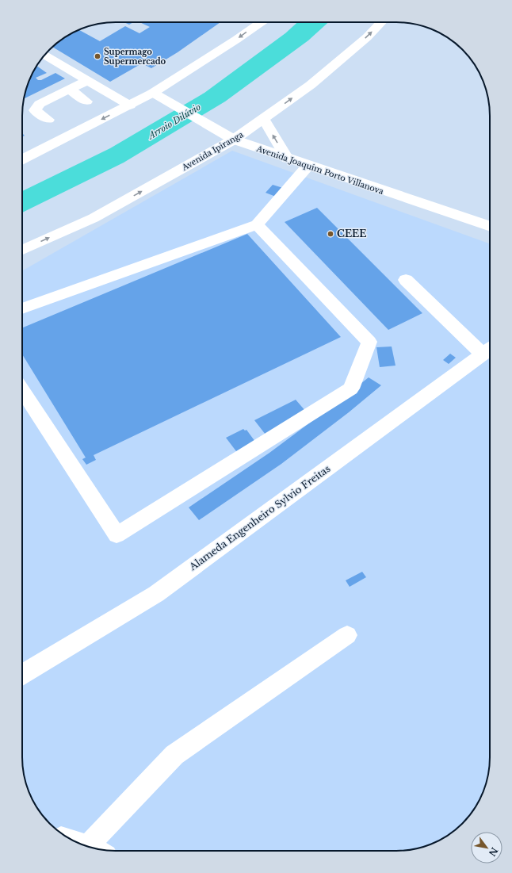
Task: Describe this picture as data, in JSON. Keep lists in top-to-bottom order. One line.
{"streets":{"main road":["Avenida Ipiranga","Avenida Joaquim Porto Villanova","Alameda Engenheiro Sylvio Freitas"]},"crossings":[["Avenida Ipiranga","Avenida Joaquim Porto Villanova"]],"water":["Arroio Dilúvio"],"places":["Supermago Supermercado","CEEE"],"north":"bottom right"}
